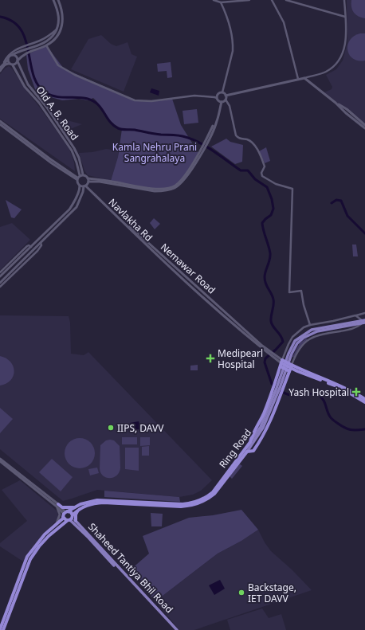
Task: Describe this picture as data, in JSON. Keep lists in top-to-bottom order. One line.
{"streets":{"highway":["Ring Road"],"main road":["Old A. B. Road","Navlakha Rd","Shaheed Tantiya Bhil Road"]},"crossings":[["Old A. B. Road","Navlakha Rd"],["Ring Road","Shaheed Tantiya Bhil Road"]],"parks":["Kamla Nehru Prani Sangrahalaya"],"places":{"health":["Medipearl Hospital","Yash Hospital"],"other":["IIPS, DAVV","Backstage, IET DAVV"]}}
